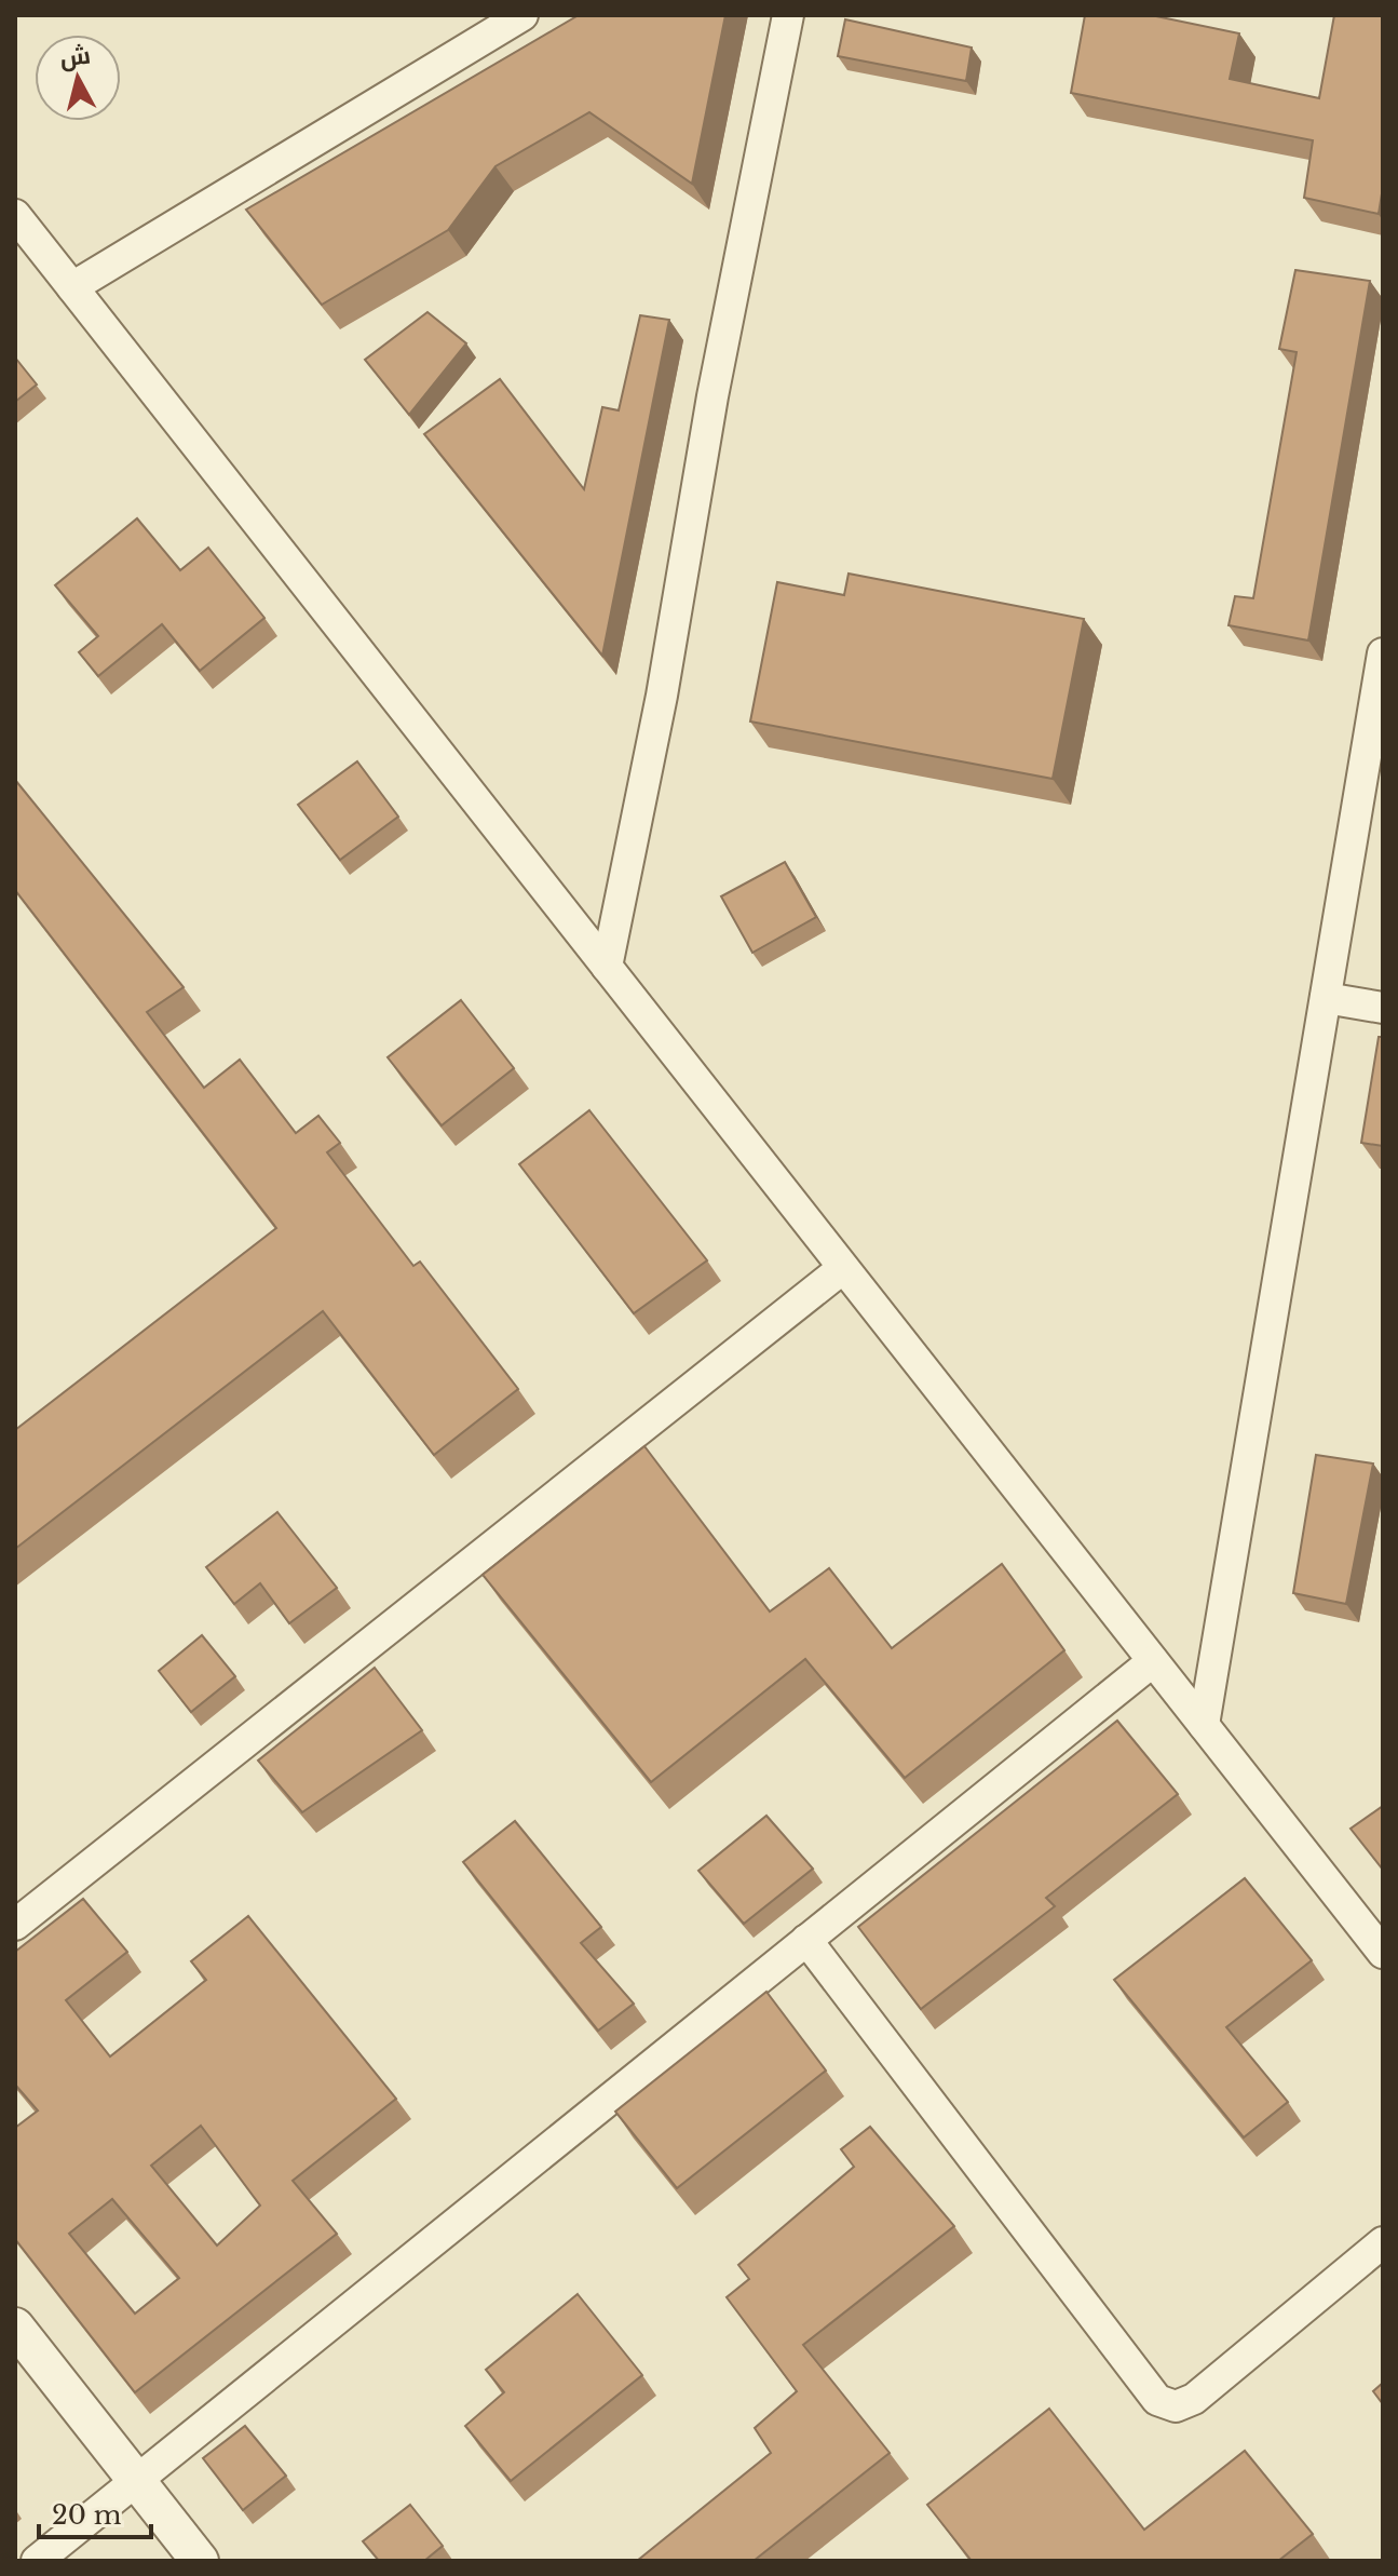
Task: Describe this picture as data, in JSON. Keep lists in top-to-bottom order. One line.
{"scale_bar":"20 m","north":"top"}
